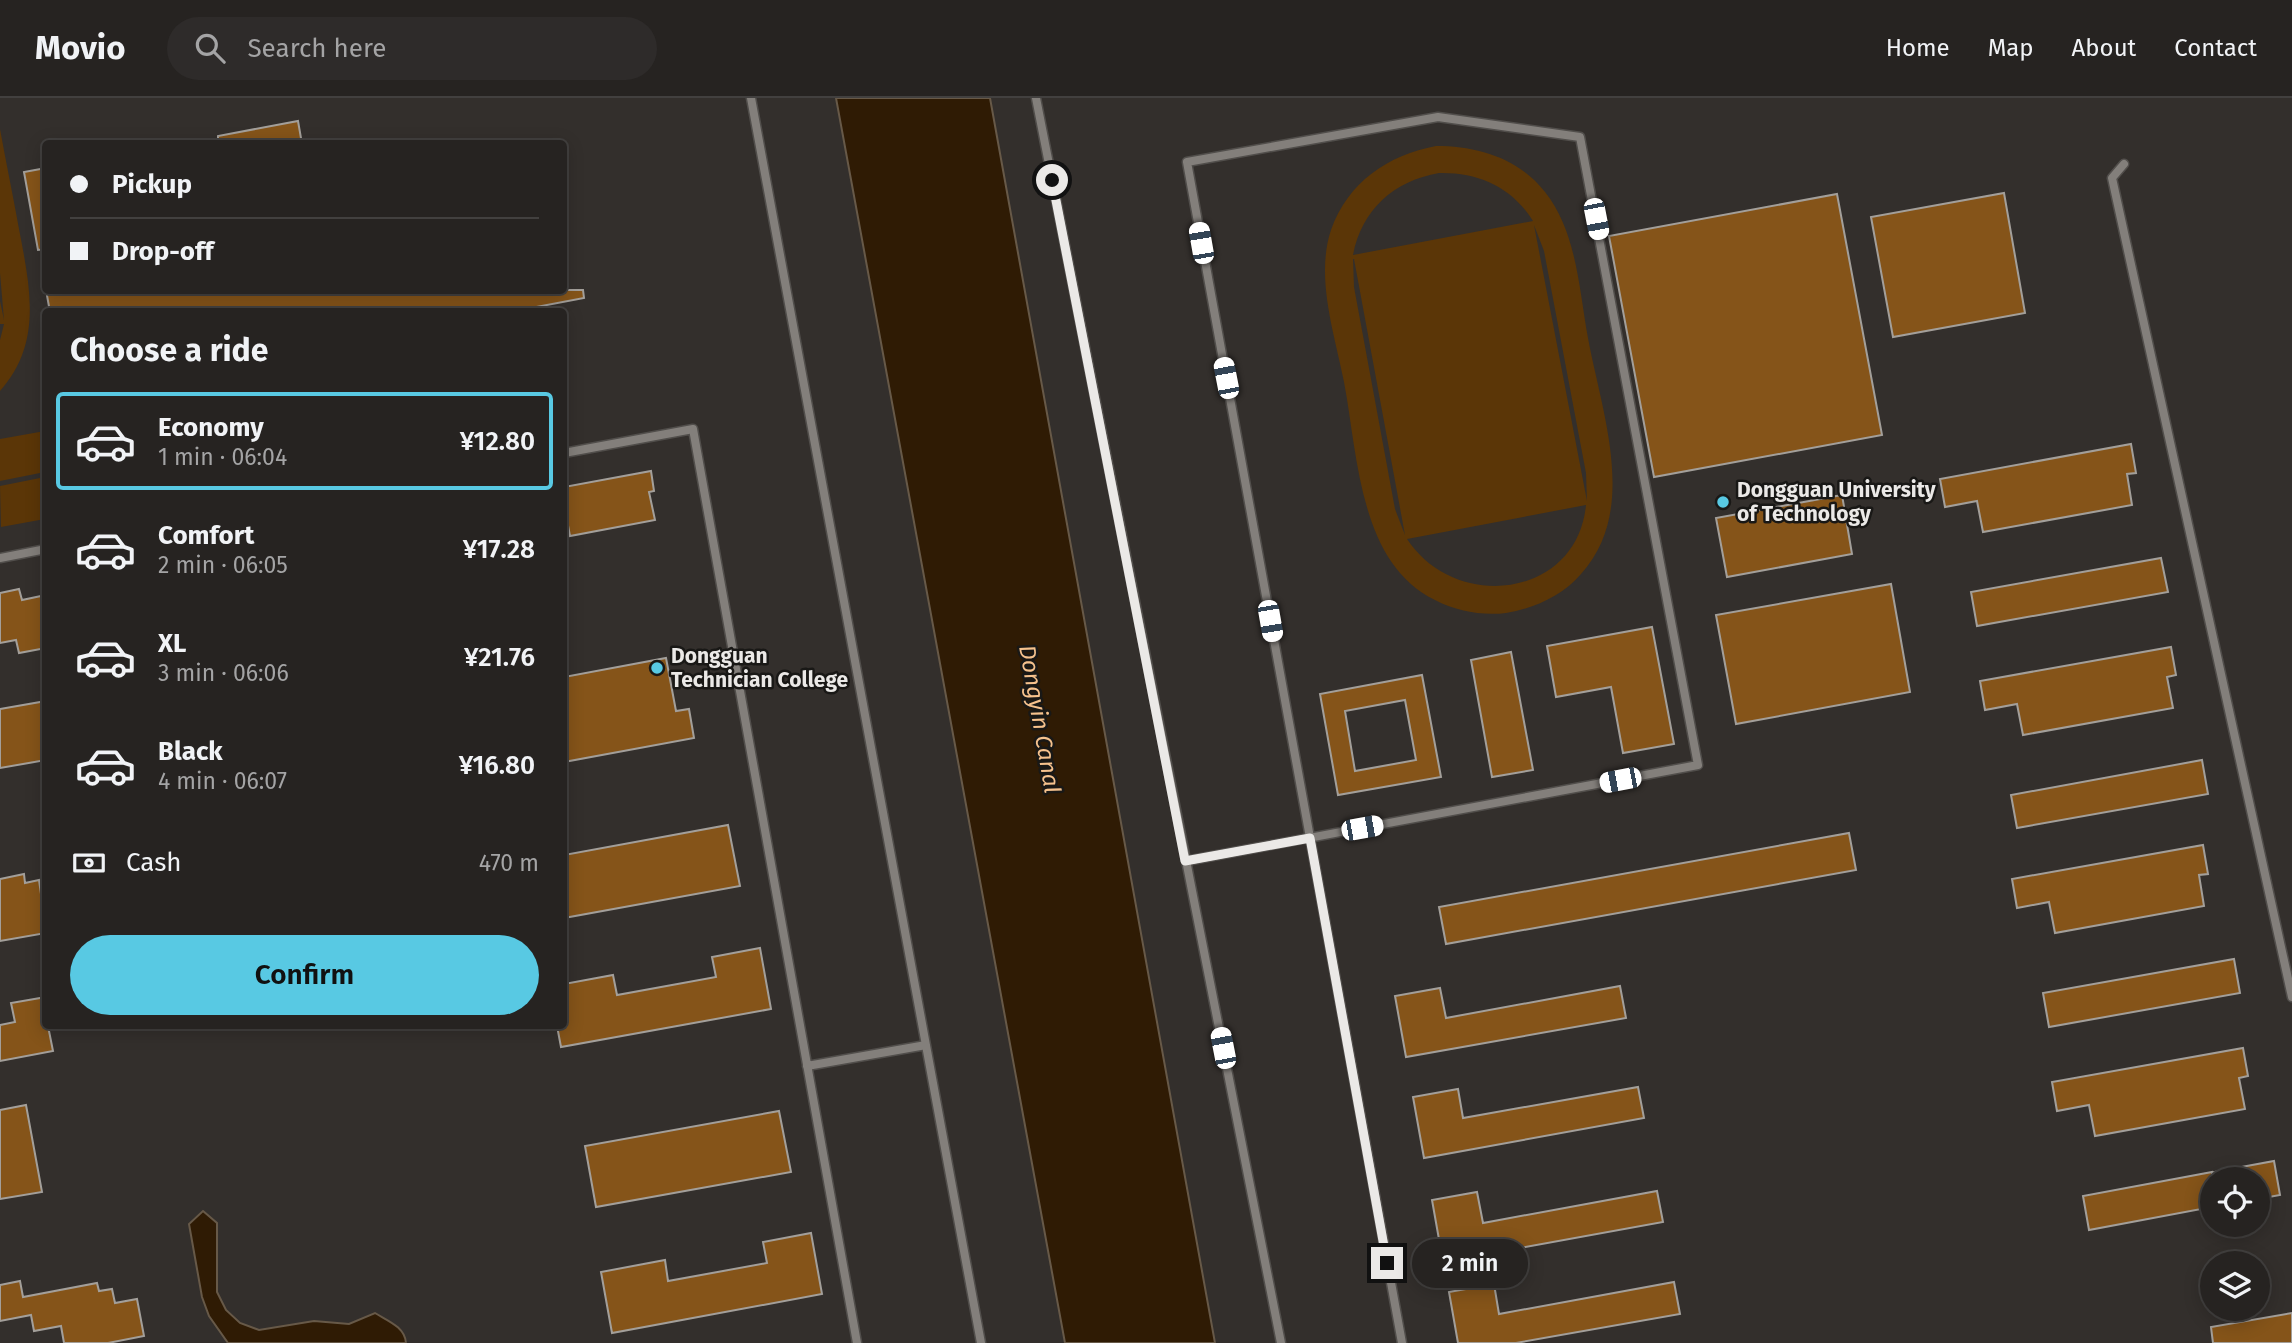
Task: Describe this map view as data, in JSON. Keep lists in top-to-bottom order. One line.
{"water":["Dongyin Canal"],"places":["Dongguan University of Technology","Dongguan Technician College"],"page":{"header":"Movio","search":"Search here","nav":["Home","Map","About","Contact"],"banner":["Pickup","Drop-off"],"heading":"Choose a ride","list":[{"name":"Economy","note":"1 min · 06:04","value":"¥12.80"},{"name":"Comfort","note":"2 min · 06:05","value":"¥17.28"},{"name":"XL","note":"3 min · 06:06","value":"¥21.76"},{"name":"Black","note":"4 min · 06:07","value":"¥16.80"}],"pay":["Cash","470 m"],"buttons":"Confirm","bubble":"2 min"}}
